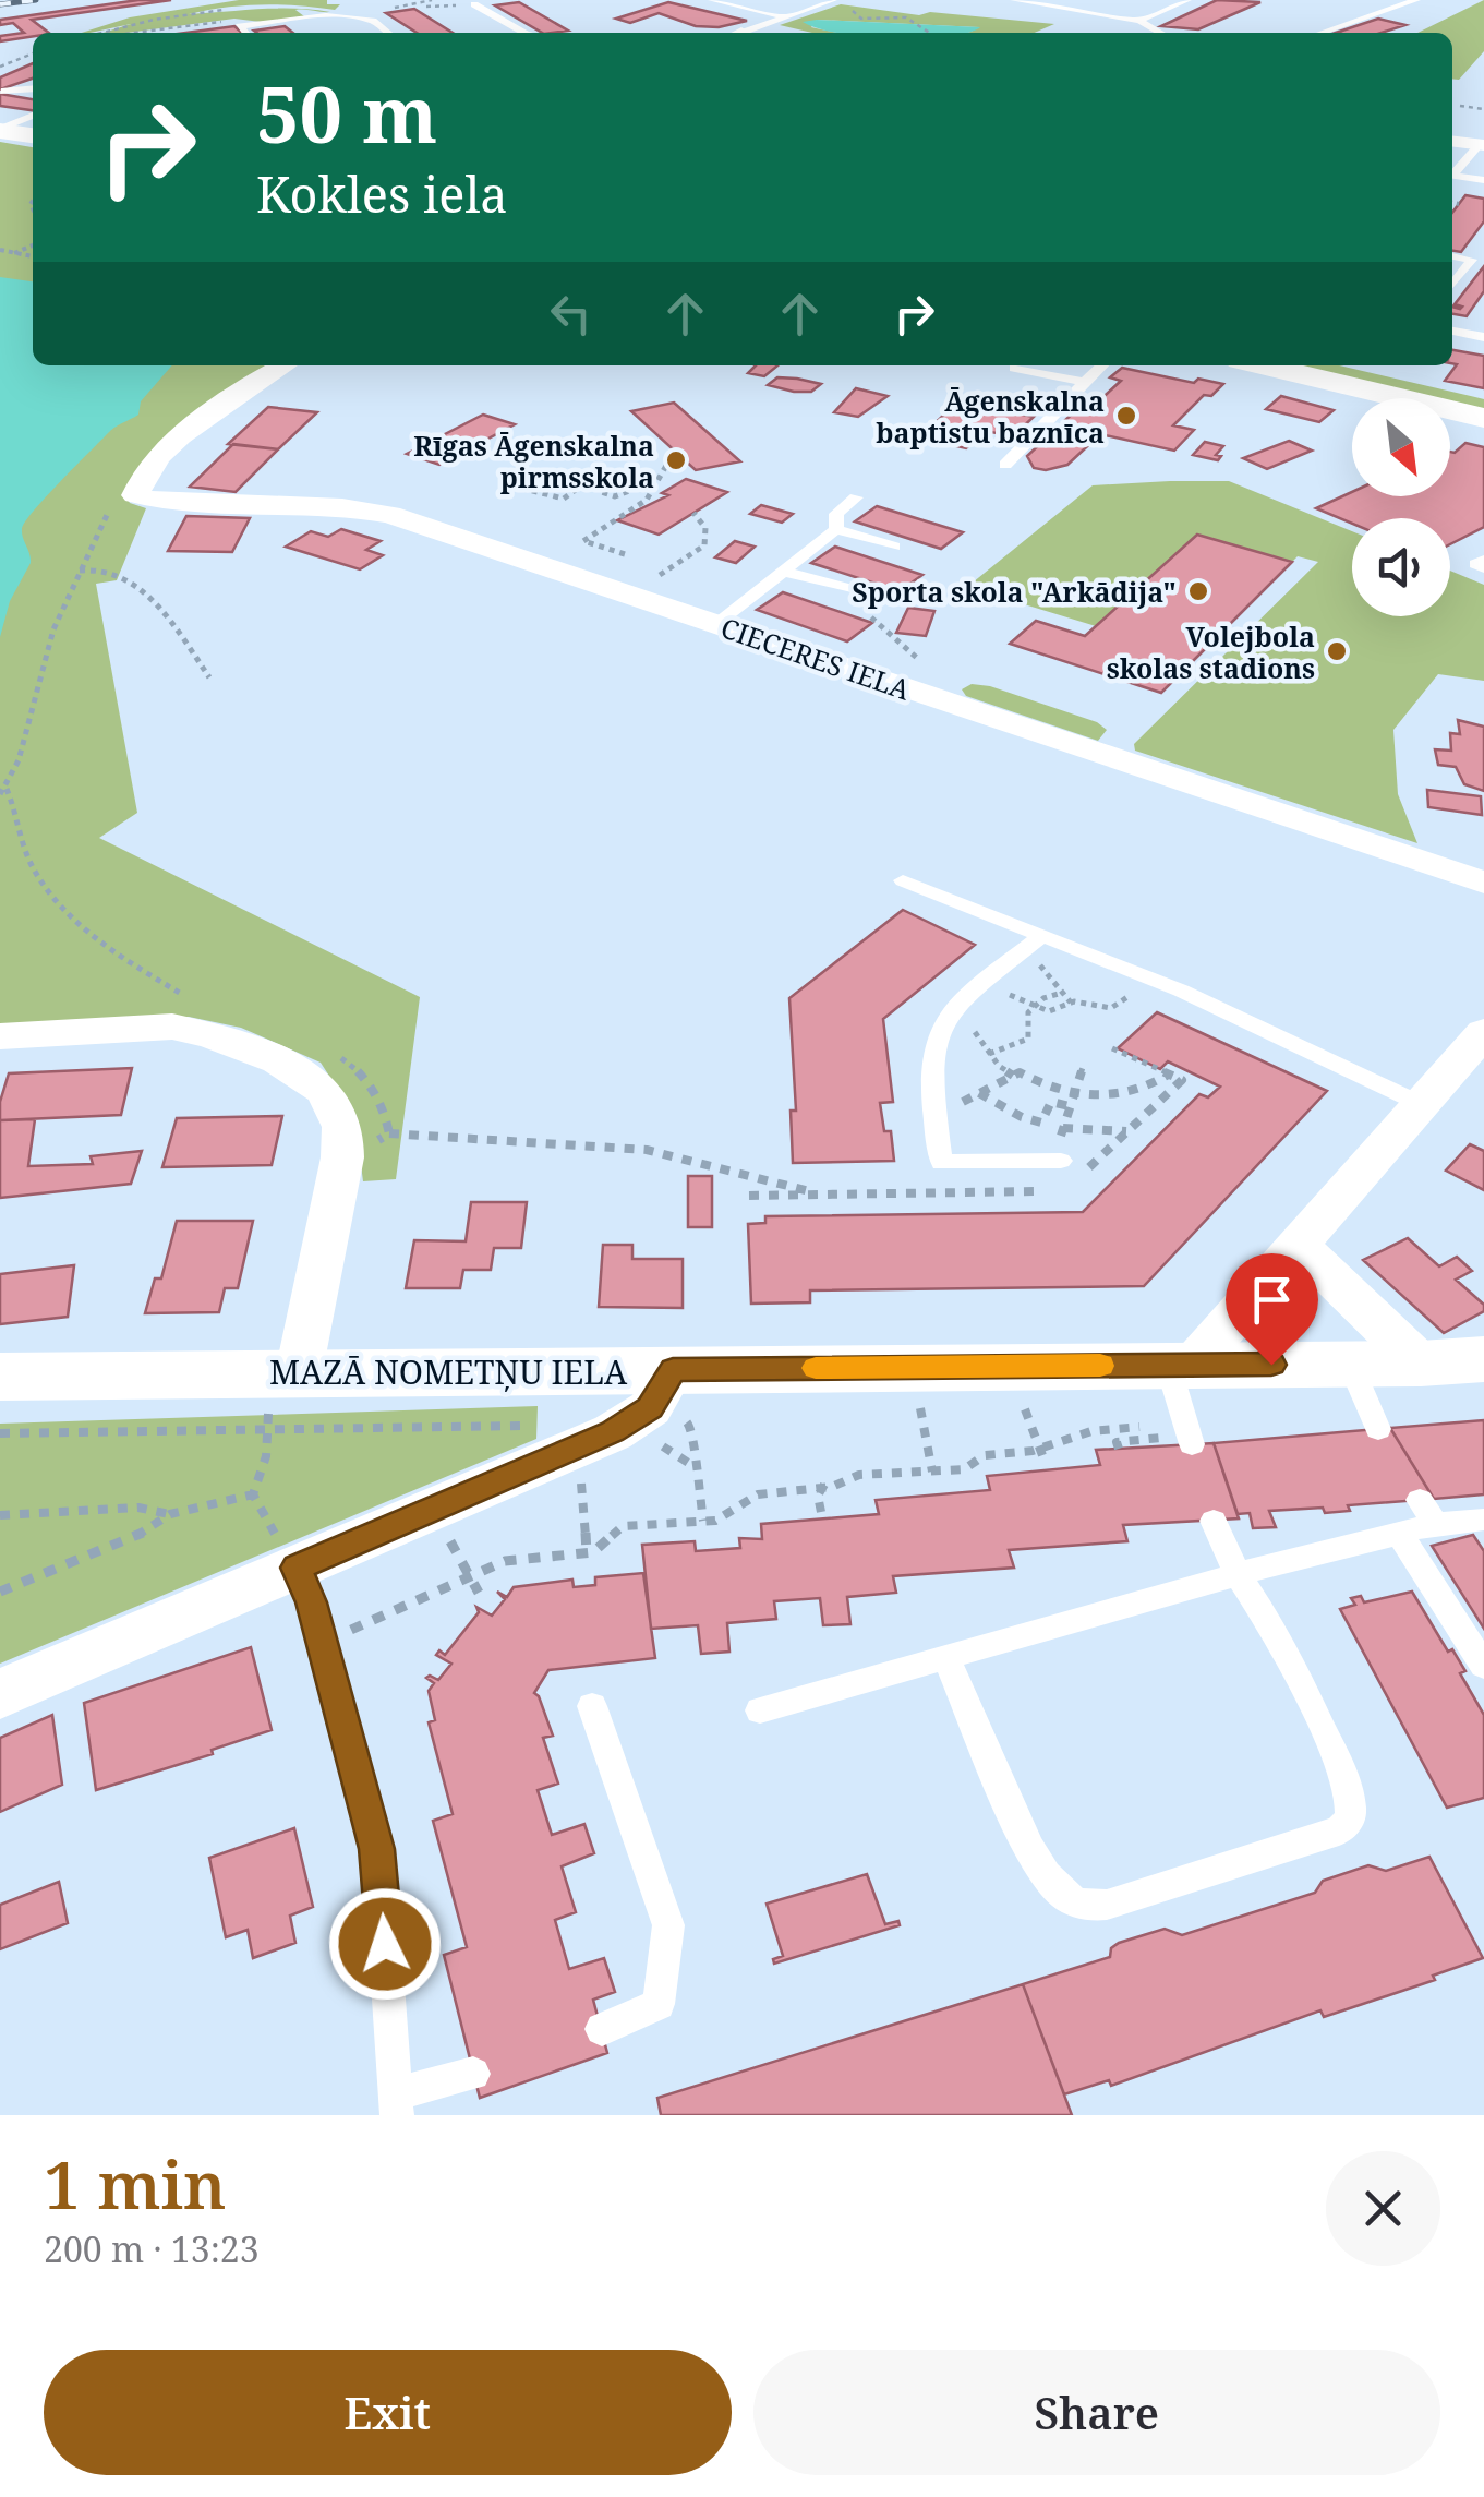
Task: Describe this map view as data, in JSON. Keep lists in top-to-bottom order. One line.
{"streets":{"street":["CIECERES IELA","MAZĀ NOMETŅU IELA"]},"places":["Āgenskalna baptistu baznīca","Rīgas Āgenskalna pirmsskola","Sporta skola \"Arkādija\"","Volejbola skolas stadions"],"north":"bottom right","page":{"turn":["50 m","Kokles iela"],"heading":["1 min","200 m · 13:23"],"buttons":["Exit","Share"]}}
